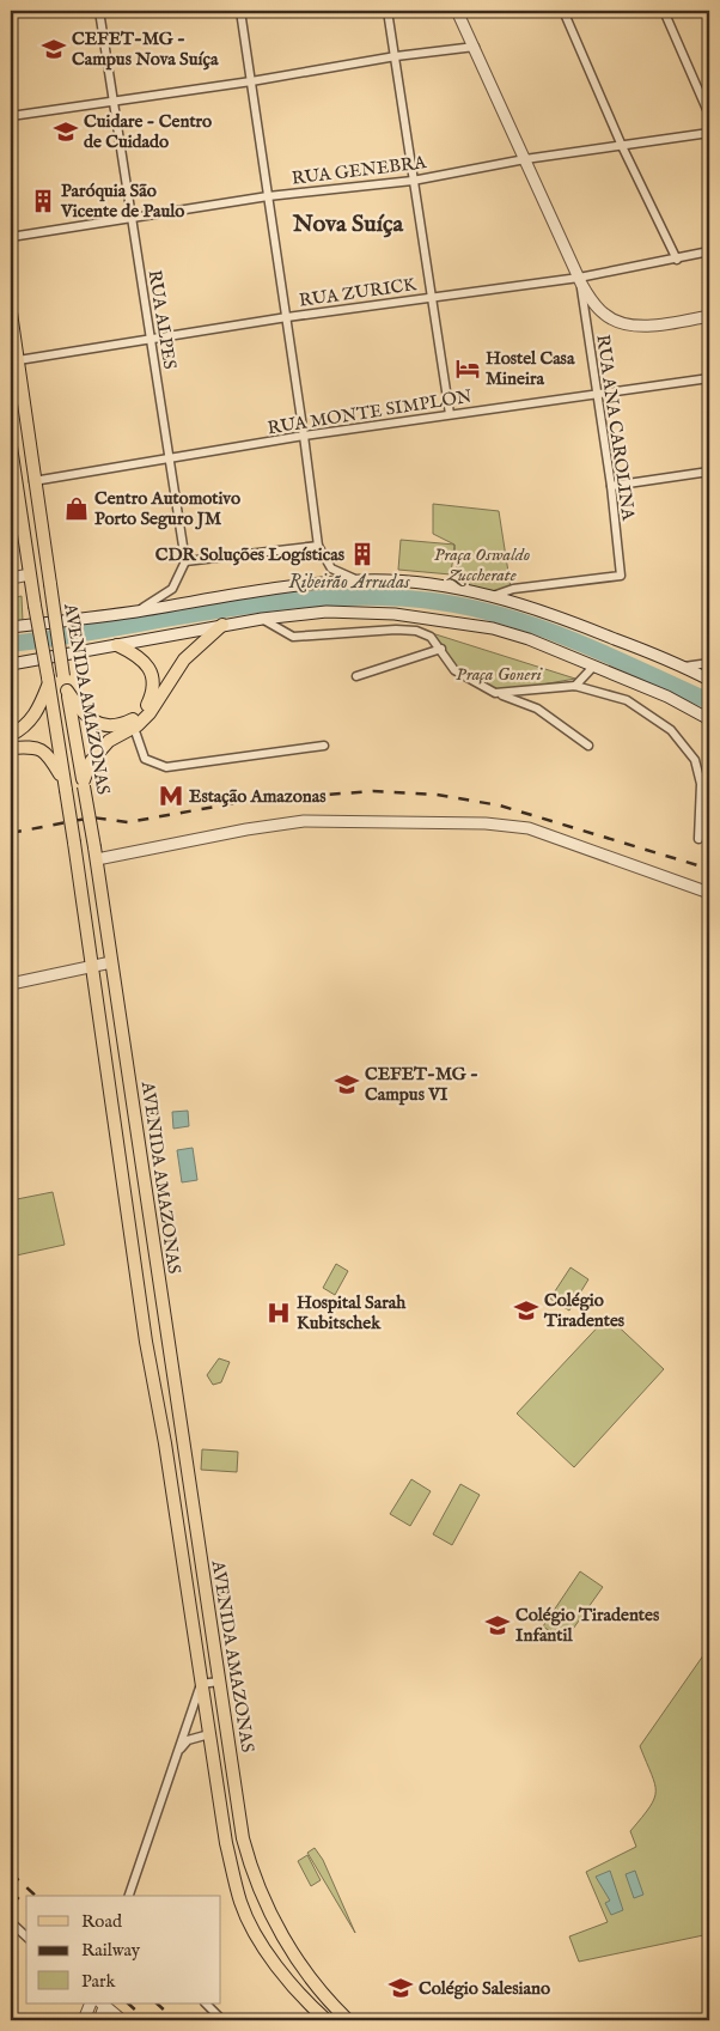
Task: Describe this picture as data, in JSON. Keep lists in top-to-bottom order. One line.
{"streets":{"main road":["AVENIDA AMAZONAS"],"street":["RUA GENEBRA","RUA ZURICK","RUA ALPES","RUA MONTE SIMPLON","RUA ANA CAROLINA"]},"crossings":[["RUA GENEBRA","RUA ALPES"],["RUA ZURICK","RUA ALPES"],["RUA ZURICK","RUA ANA CAROLINA"],["RUA ZURICK","AVENIDA AMAZONAS"],["RUA ALPES","RUA MONTE SIMPLON"],["RUA MONTE SIMPLON","RUA ANA CAROLINA"],["RUA MONTE SIMPLON","AVENIDA AMAZONAS"]],"districts":["Nova Suíça"],"water":["Ribeirão Arrudas"],"parks":["Praça Oswaldo Zuccherate","Praça Goneri"],"places":{"school or university":["CEFET-MG - Campus Nova Suíça","Cuidare - Centro de Cuidado","CEFET-MG - Campus VI","Colégio Tiradentes","Colégio Tiradentes Infantil","Colégio Salesiano"],"building":["Paróquia São Vicente de Paulo","CDR Soluções Logísticas"],"hotel":["Hostel Casa Mineira"],"shop":["Centro Automotivo Porto Seguro JM"],"metro station":["Estação Amazonas"],"hospital":["Hospital Sarah Kubitschek"]},"legend":["Road","Railway","Park"]}
